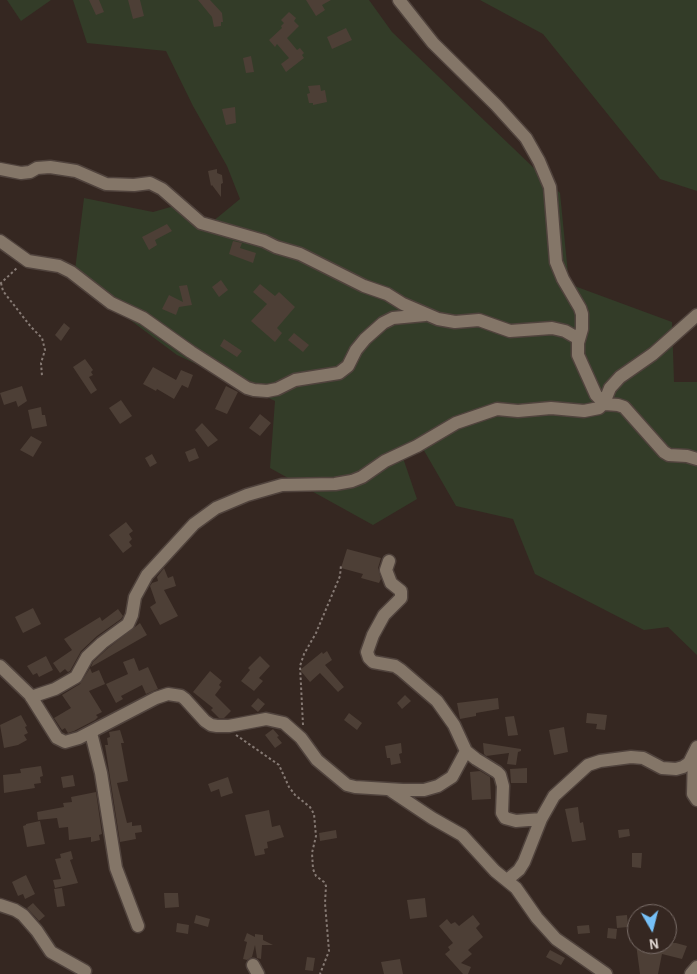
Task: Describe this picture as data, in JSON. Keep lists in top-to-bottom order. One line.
{"north":"bottom"}
